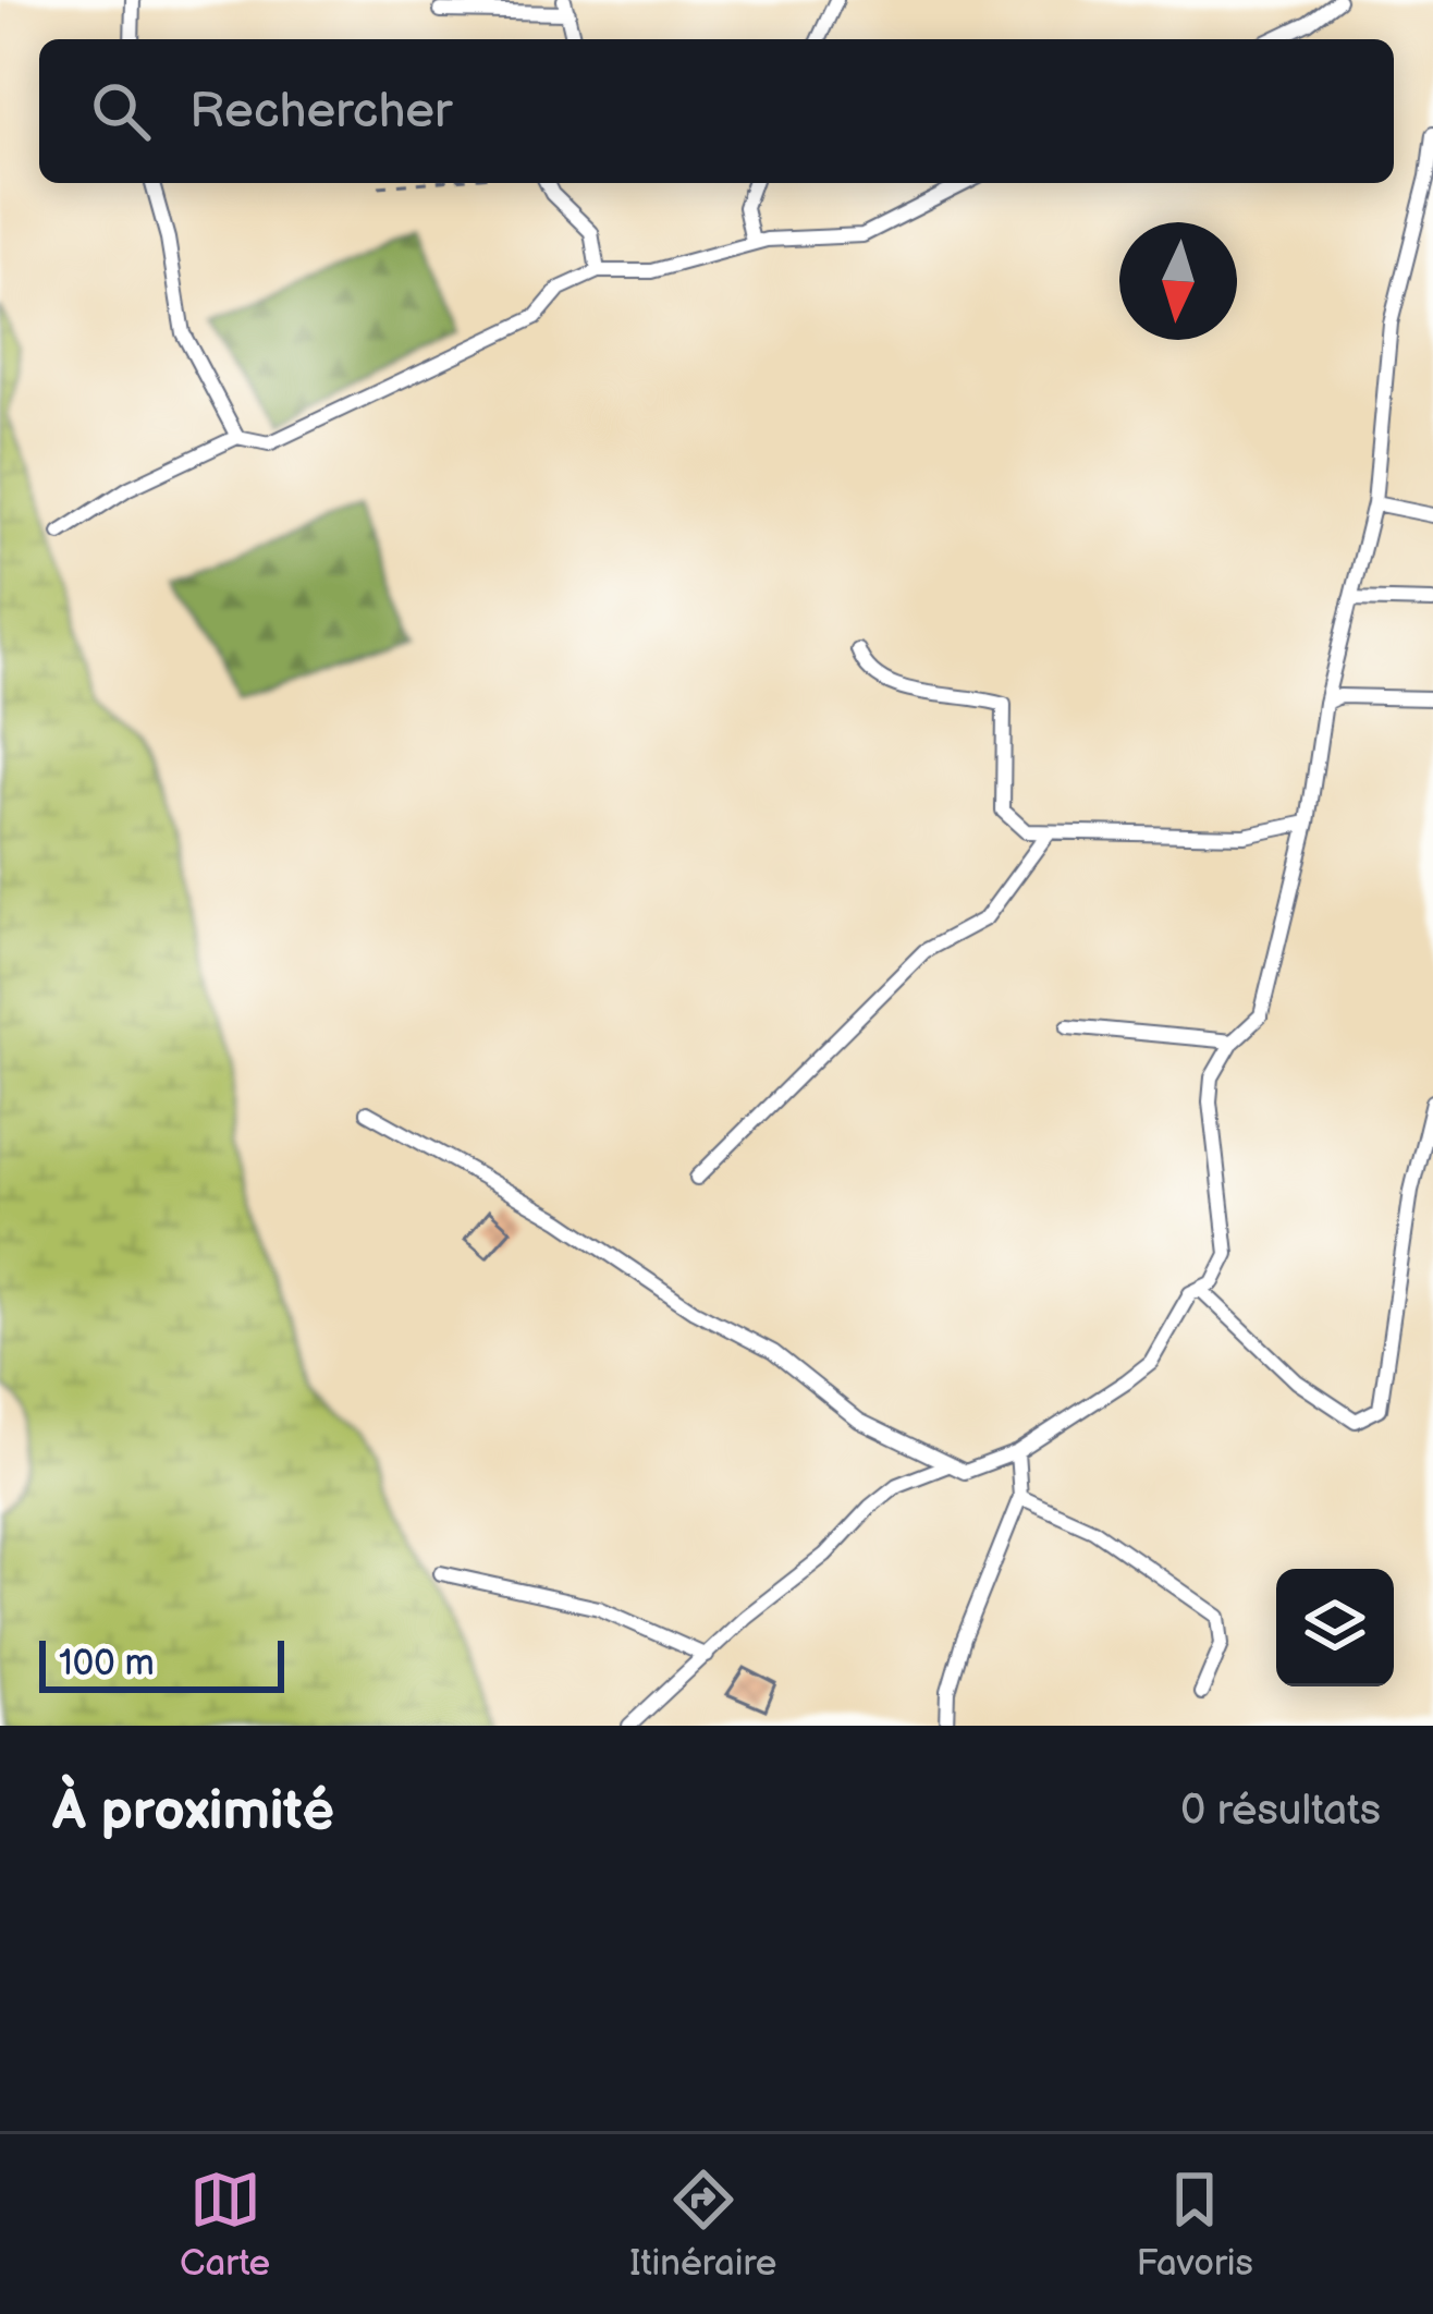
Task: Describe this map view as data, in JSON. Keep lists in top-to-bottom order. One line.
{"scale_bar":"100 m","north":"bottom","page":{"search":"Rechercher","scale":"100 m","heading":["À proximité","0 résultats"],"nav":["Carte","Itinéraire","Favoris"]}}
